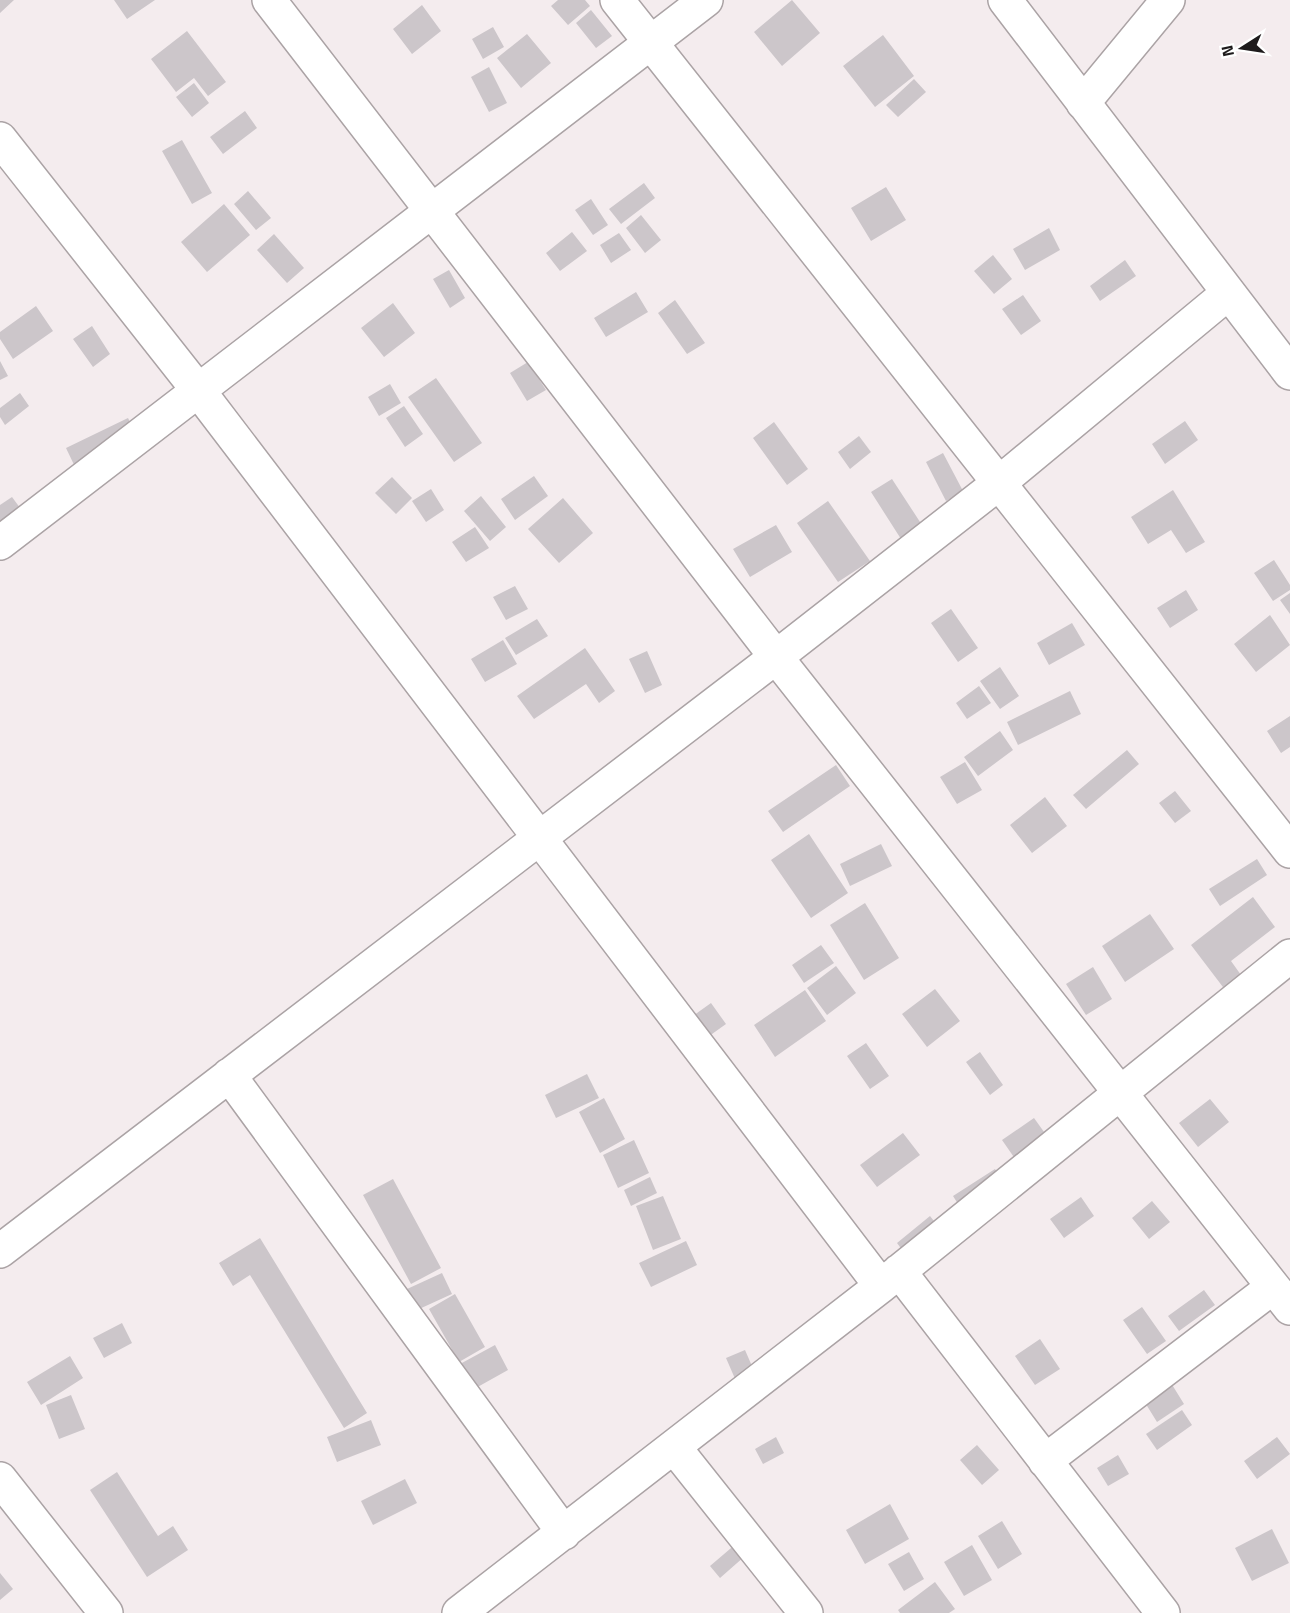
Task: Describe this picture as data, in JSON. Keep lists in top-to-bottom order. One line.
{"north":"left"}
